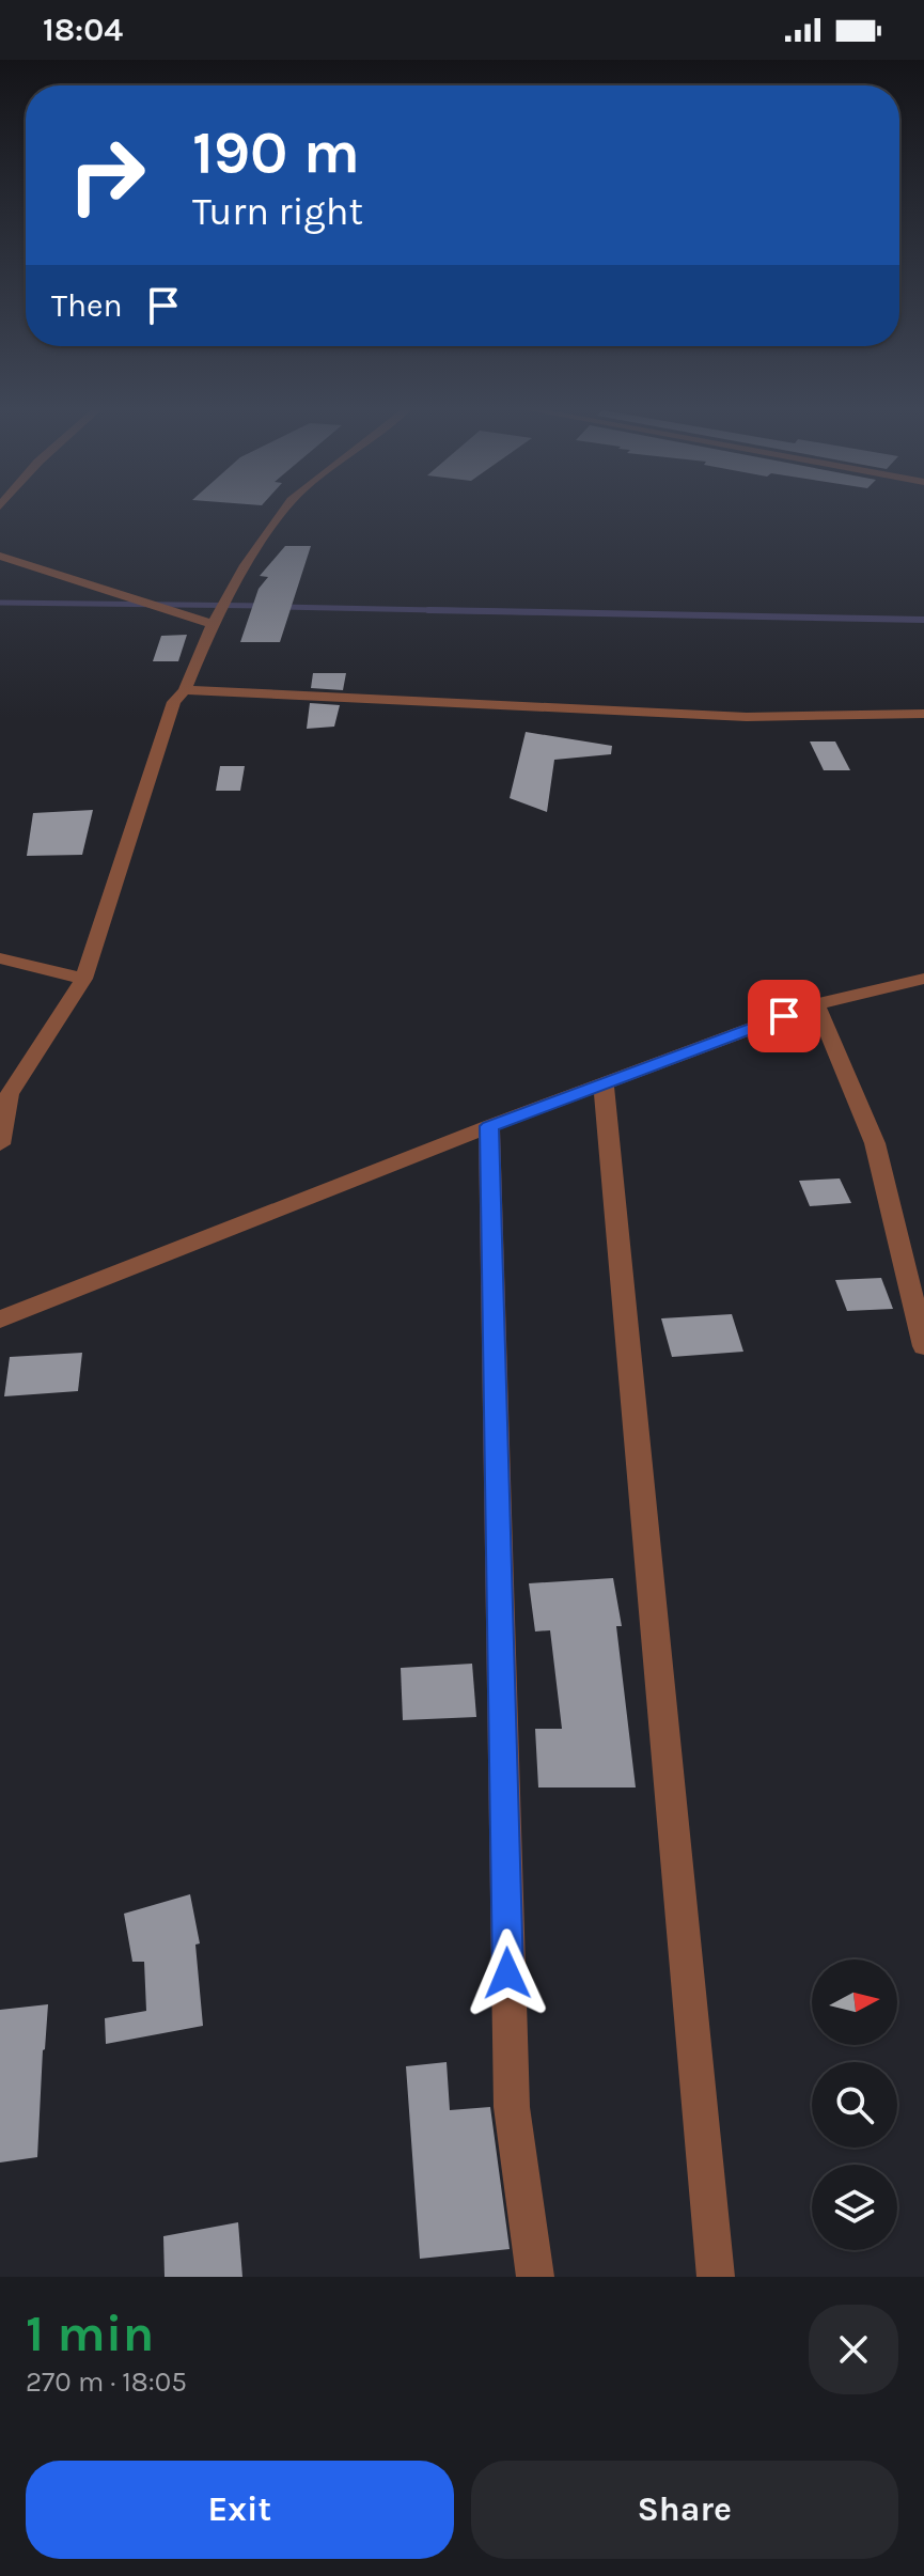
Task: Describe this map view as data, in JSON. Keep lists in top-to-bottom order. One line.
{"north":"right","page":{"status":"18:04","turn":["190 m","Turn right"],"then":"Then","heading":["1 min","270 m · 18:05"],"buttons":["Exit","Share"]}}
